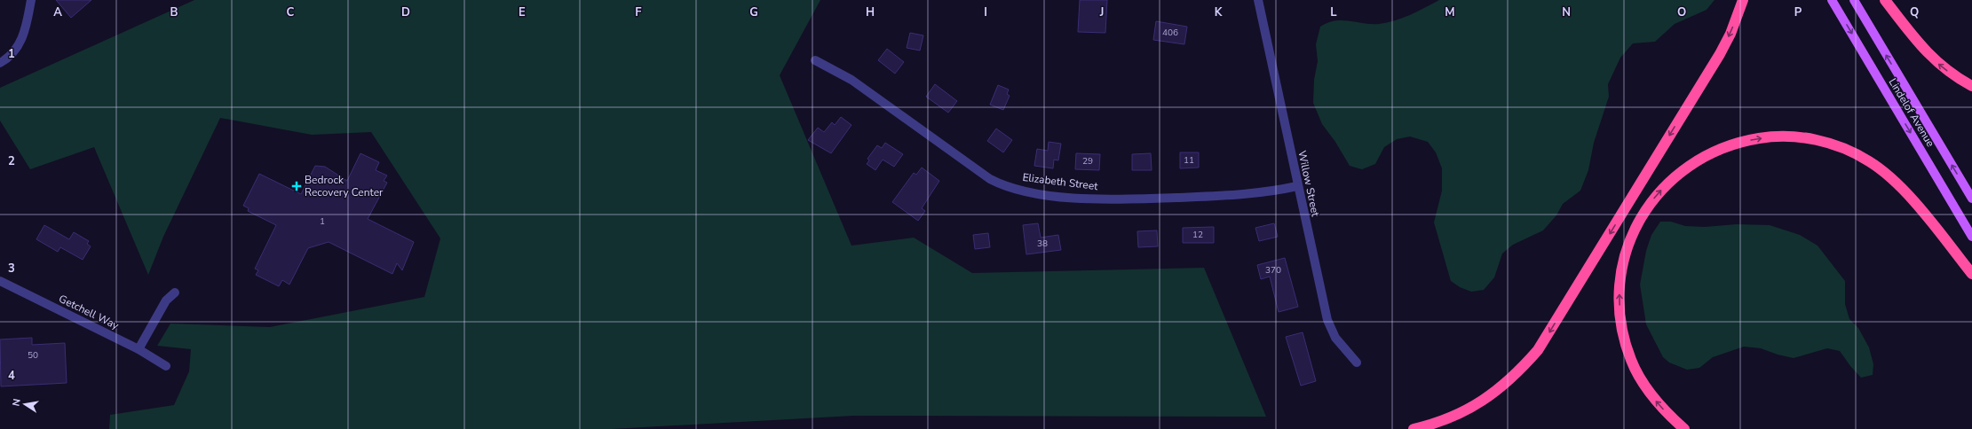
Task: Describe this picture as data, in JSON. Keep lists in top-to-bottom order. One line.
{"streets":{"main road":["Lindelof Avenue"],"street":["Elizabeth Street","Willow Street","Getchell Way"]},"crossings":[["Elizabeth Street","Willow Street"]],"places":{"health":["Bedrock Recovery Center"]},"house_numbers":["406","11","29","1","12","38","370","50"],"north":"left","grid":{"columns":["A","B","C","D","E","F","G","H","I","J","K","L","M","N","O","P","Q"],"rows":["1","2","3","4"]}}
